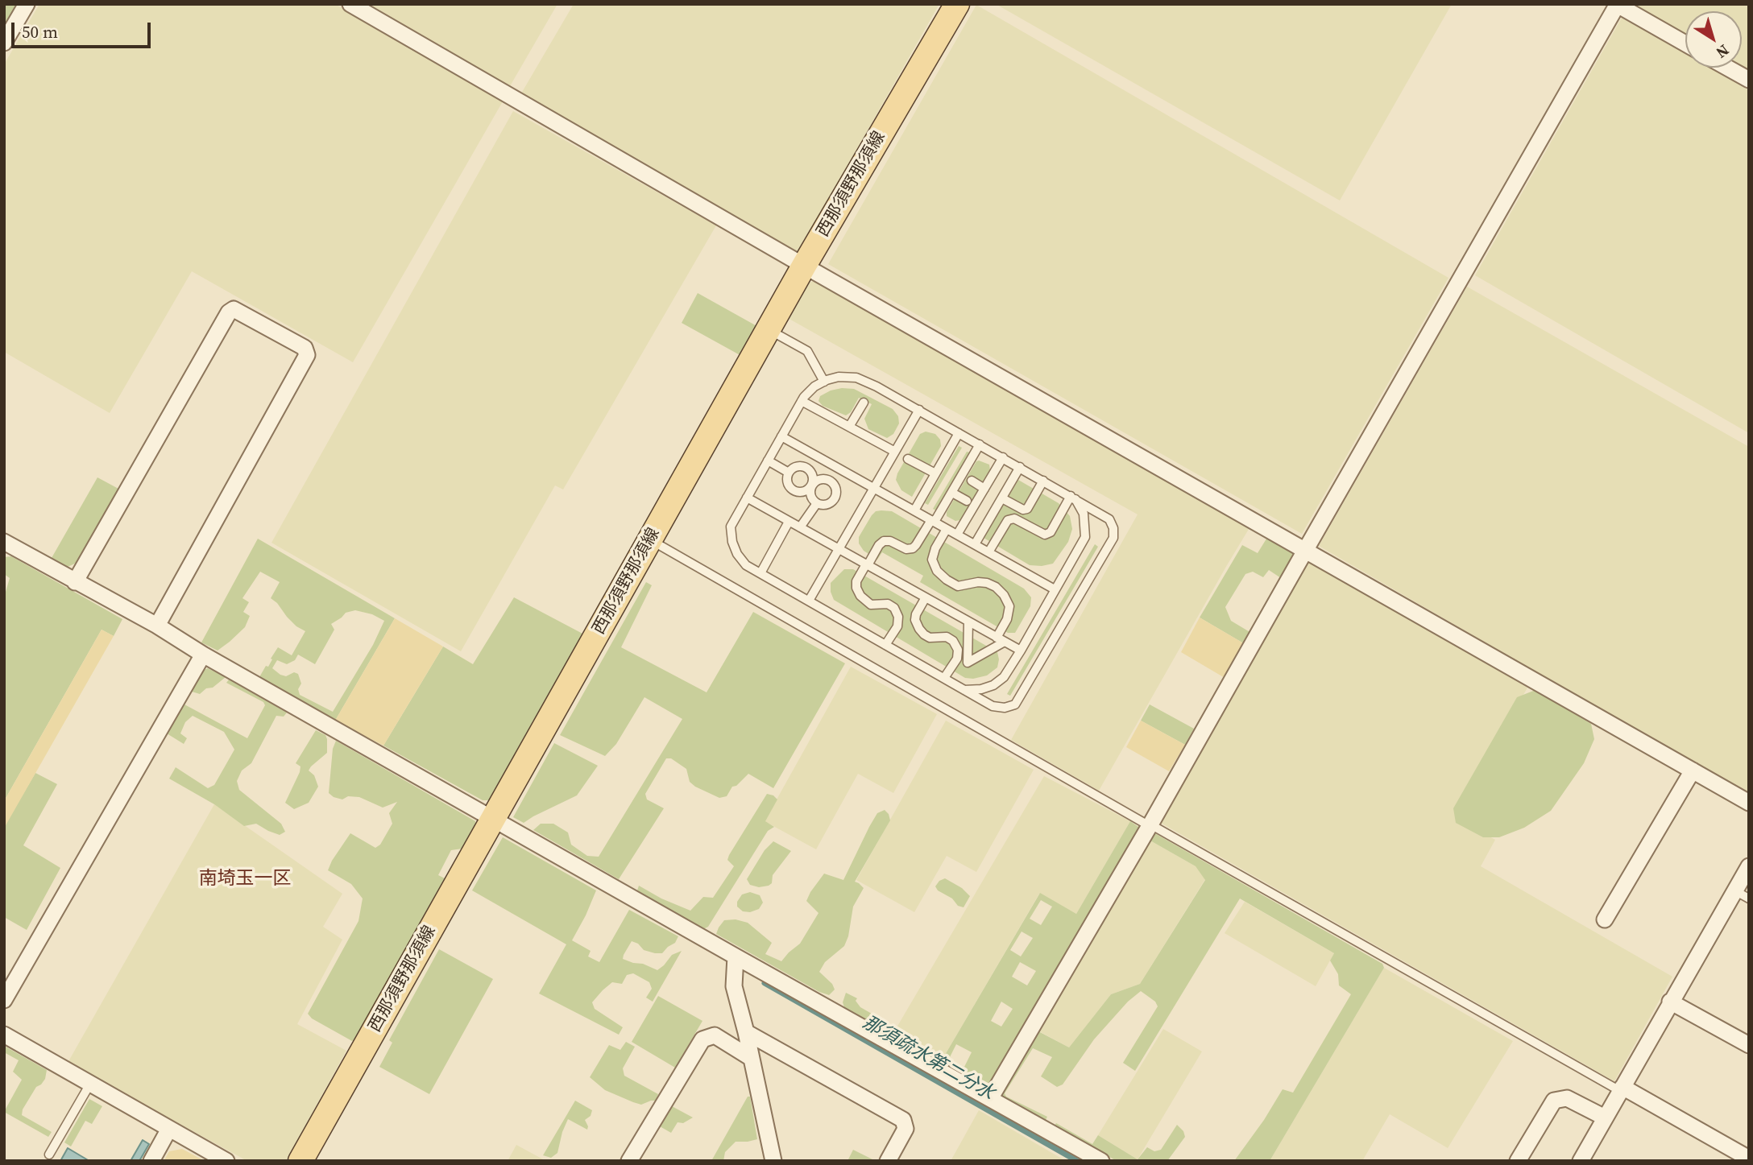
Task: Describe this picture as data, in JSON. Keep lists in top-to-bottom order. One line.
{"streets":{"main road":["西那須野那須線"]},"districts":["南埼玉一区"],"water":["那須疏水第二分水"],"scale_bar":"50 m","north":"bottom right"}
